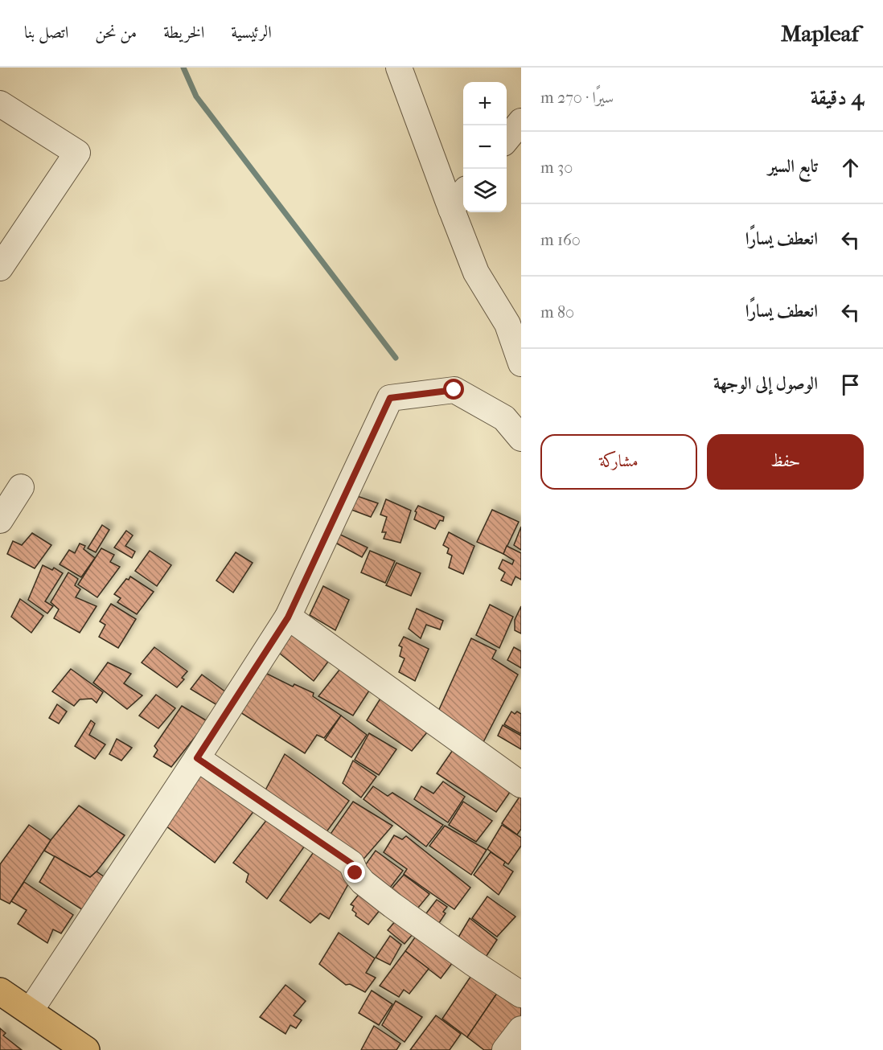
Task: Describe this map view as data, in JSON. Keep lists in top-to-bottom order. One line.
{"page":{"header":"Mapleaf","nav":["الرئيسية","الخريطة","من نحن","اتصل بنا"],"heading":["4 دقيقة","سيرًا · 270 m"],"map_buttons":["+","−"],"list":[["تابع السير","30 m"],["انعطف يسارًا","160 m"],["انعطف يسارًا","80 m"],"الوصول إلى الوجهة"],"buttons":["حفظ","مشاركة"]}}
